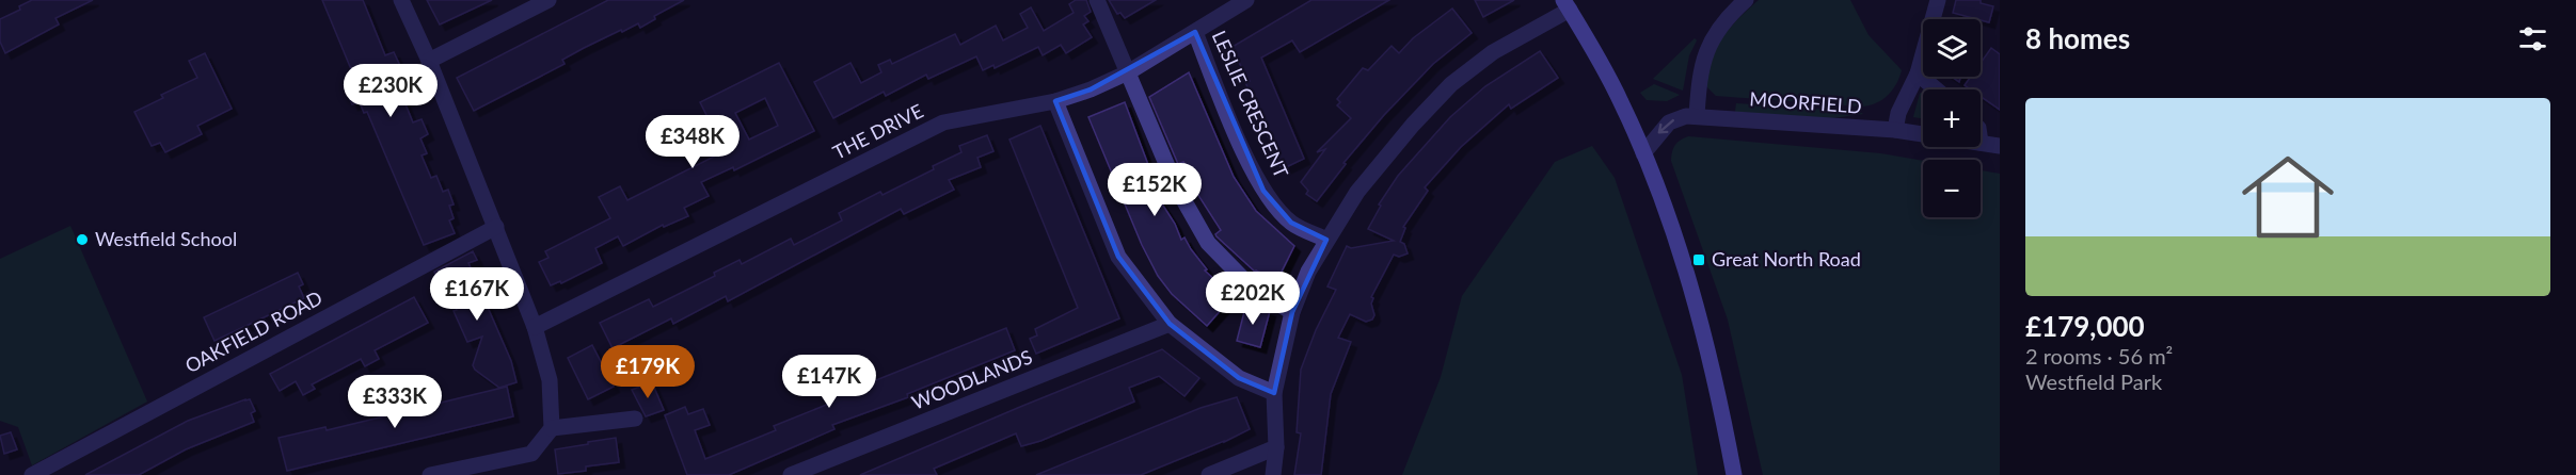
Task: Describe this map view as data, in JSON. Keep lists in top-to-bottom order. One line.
{"streets":{"street":["MOORFIELD","LESLIE CRESCENT","THE DRIVE","OAKFIELD ROAD","WOODLANDS"]},"crossings":[["LESLIE CRESCENT","THE DRIVE"]],"places":{"other":["Westfield School"],"transit":["Great North Road"]},"page":{"heading":"8 homes","map_buttons":["+","−"],"price":["£230K","£348K","£152K","£167K","£202K","£179K","£147K","£333K"],"list":[{"name":"£179,000","note":"2 rooms · 56 m² · Westfield Park"}]}}
